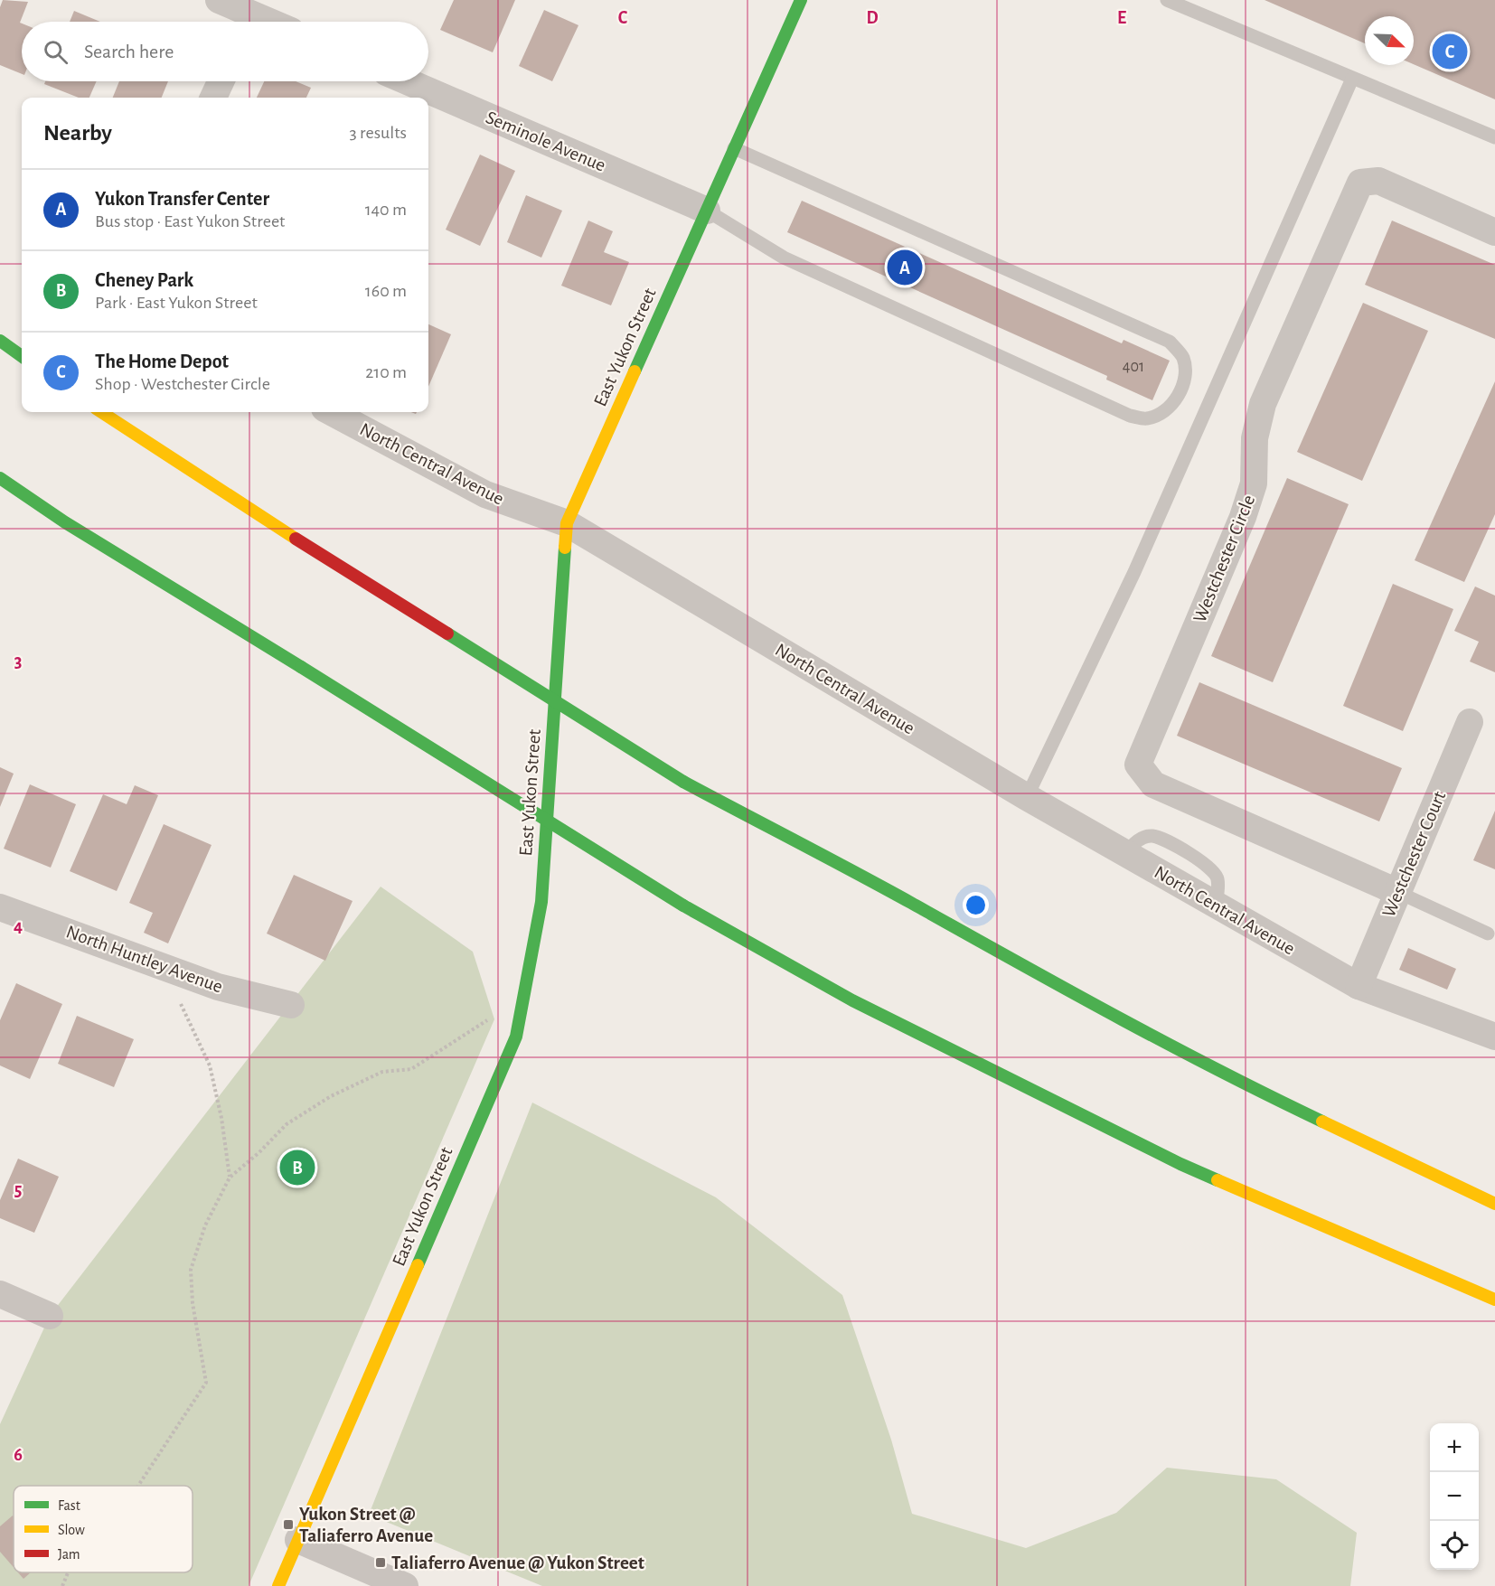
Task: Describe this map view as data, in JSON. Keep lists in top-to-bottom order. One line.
{"streets":{"main road":["East Yukon Street"],"street":["Seminole Avenue","North Central Avenue","Westchester Circle","Westchester Court","North Huntley Avenue"]},"crossings":[["Seminole Avenue","East Yukon Street"],["East Yukon Street","North Central Avenue"],["North Central Avenue","Westchester Court"],["Westchester Circle","Westchester Court"]],"places":{"transit":["Yukon Street @ Taliaferro Avenue","Taliaferro Avenue @ Yukon Street"]},"house_numbers":["401"],"legend":["Fast","Slow","Jam"],"north":"bottom right","page":{"search":"Search here","pins":["C","A","B"],"heading":["Nearby","3 results"],"list":[{"mark":"A","name":"Yukon Transfer Center","note":"Bus stop · East Yukon Street","value":"140 m"},{"mark":"B","name":"Cheney Park","note":"Park · East Yukon Street","value":"160 m"},{"mark":"C","name":"The Home Depot","note":"Shop · Westchester Circle","value":"210 m"}],"map_buttons":["+","−"]},"grid":{"columns":["C","D","E"],"rows":["3","4","5","6"]}}
